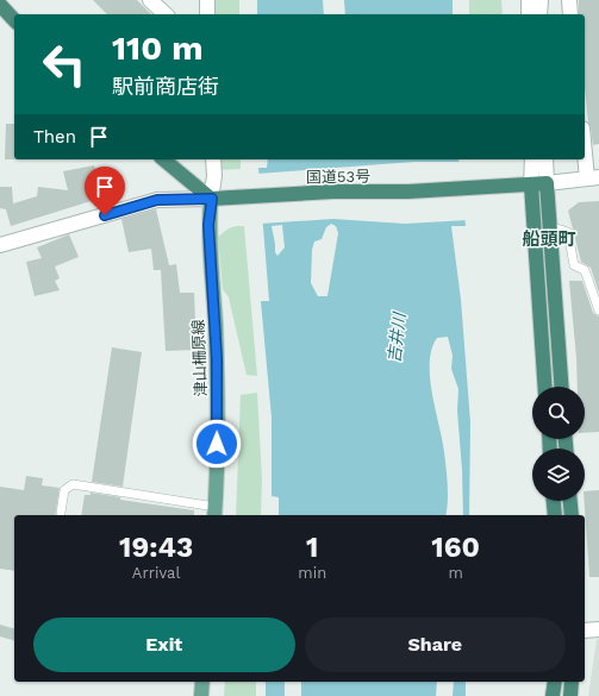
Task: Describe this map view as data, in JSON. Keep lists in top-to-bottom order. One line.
{"streets":{"highway":["国道53号"],"main road":["津山柵原線"]},"crossings":[["国道53号","津山柵原線"]],"districts":["船頭町"],"water":["吉井川"],"page":{"turn":["110 m","駅前商店街"],"then":"Then","eta":["19:43","Arrival","1","min","160","m"],"buttons":["Exit","Share"]}}
